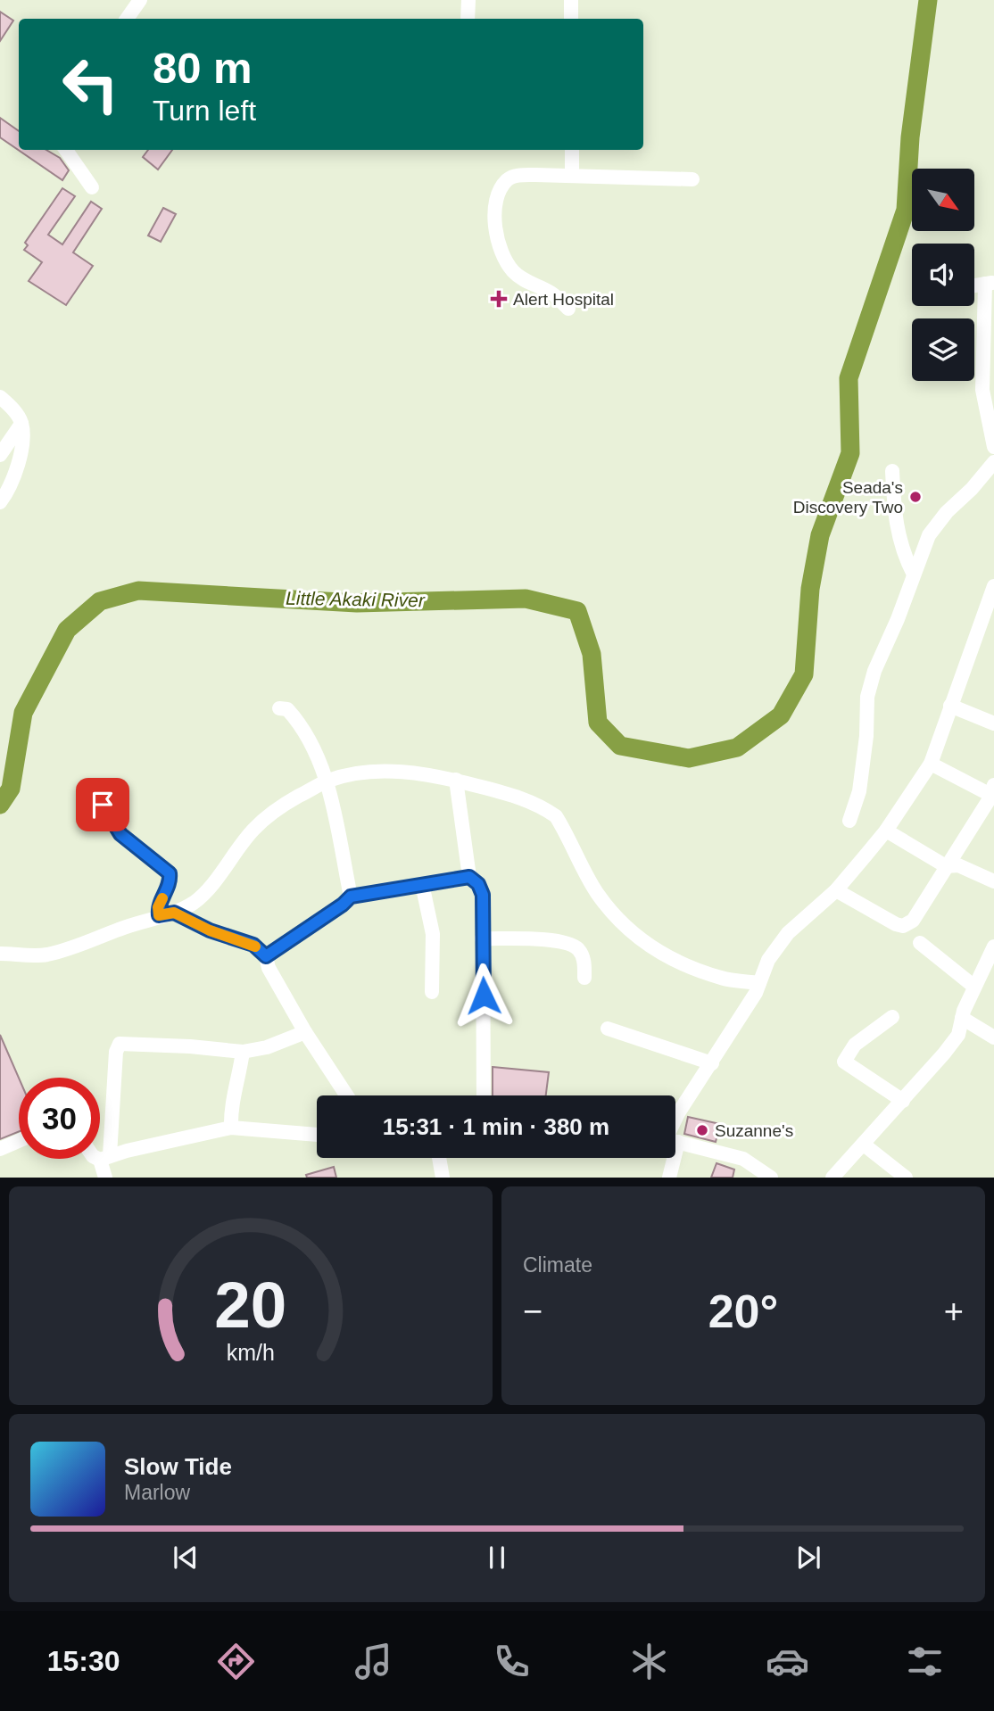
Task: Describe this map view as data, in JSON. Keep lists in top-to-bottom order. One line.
{"water":["Little Akaki River"],"places":{"health":["Alert Hospital"],"other":["Seada's Discovery Two","Suzanne's"]},"north":"bottom right","page":{"turn":["80 m","Turn left"],"limit":"30","trip":"15:31 · 1 min · 380 m","tile":"Climate","heat":["−","20°","+"],"song":["Slow Tide","Marlow"],"tabs":"15:30","gauge":["20","km/h"]}}
